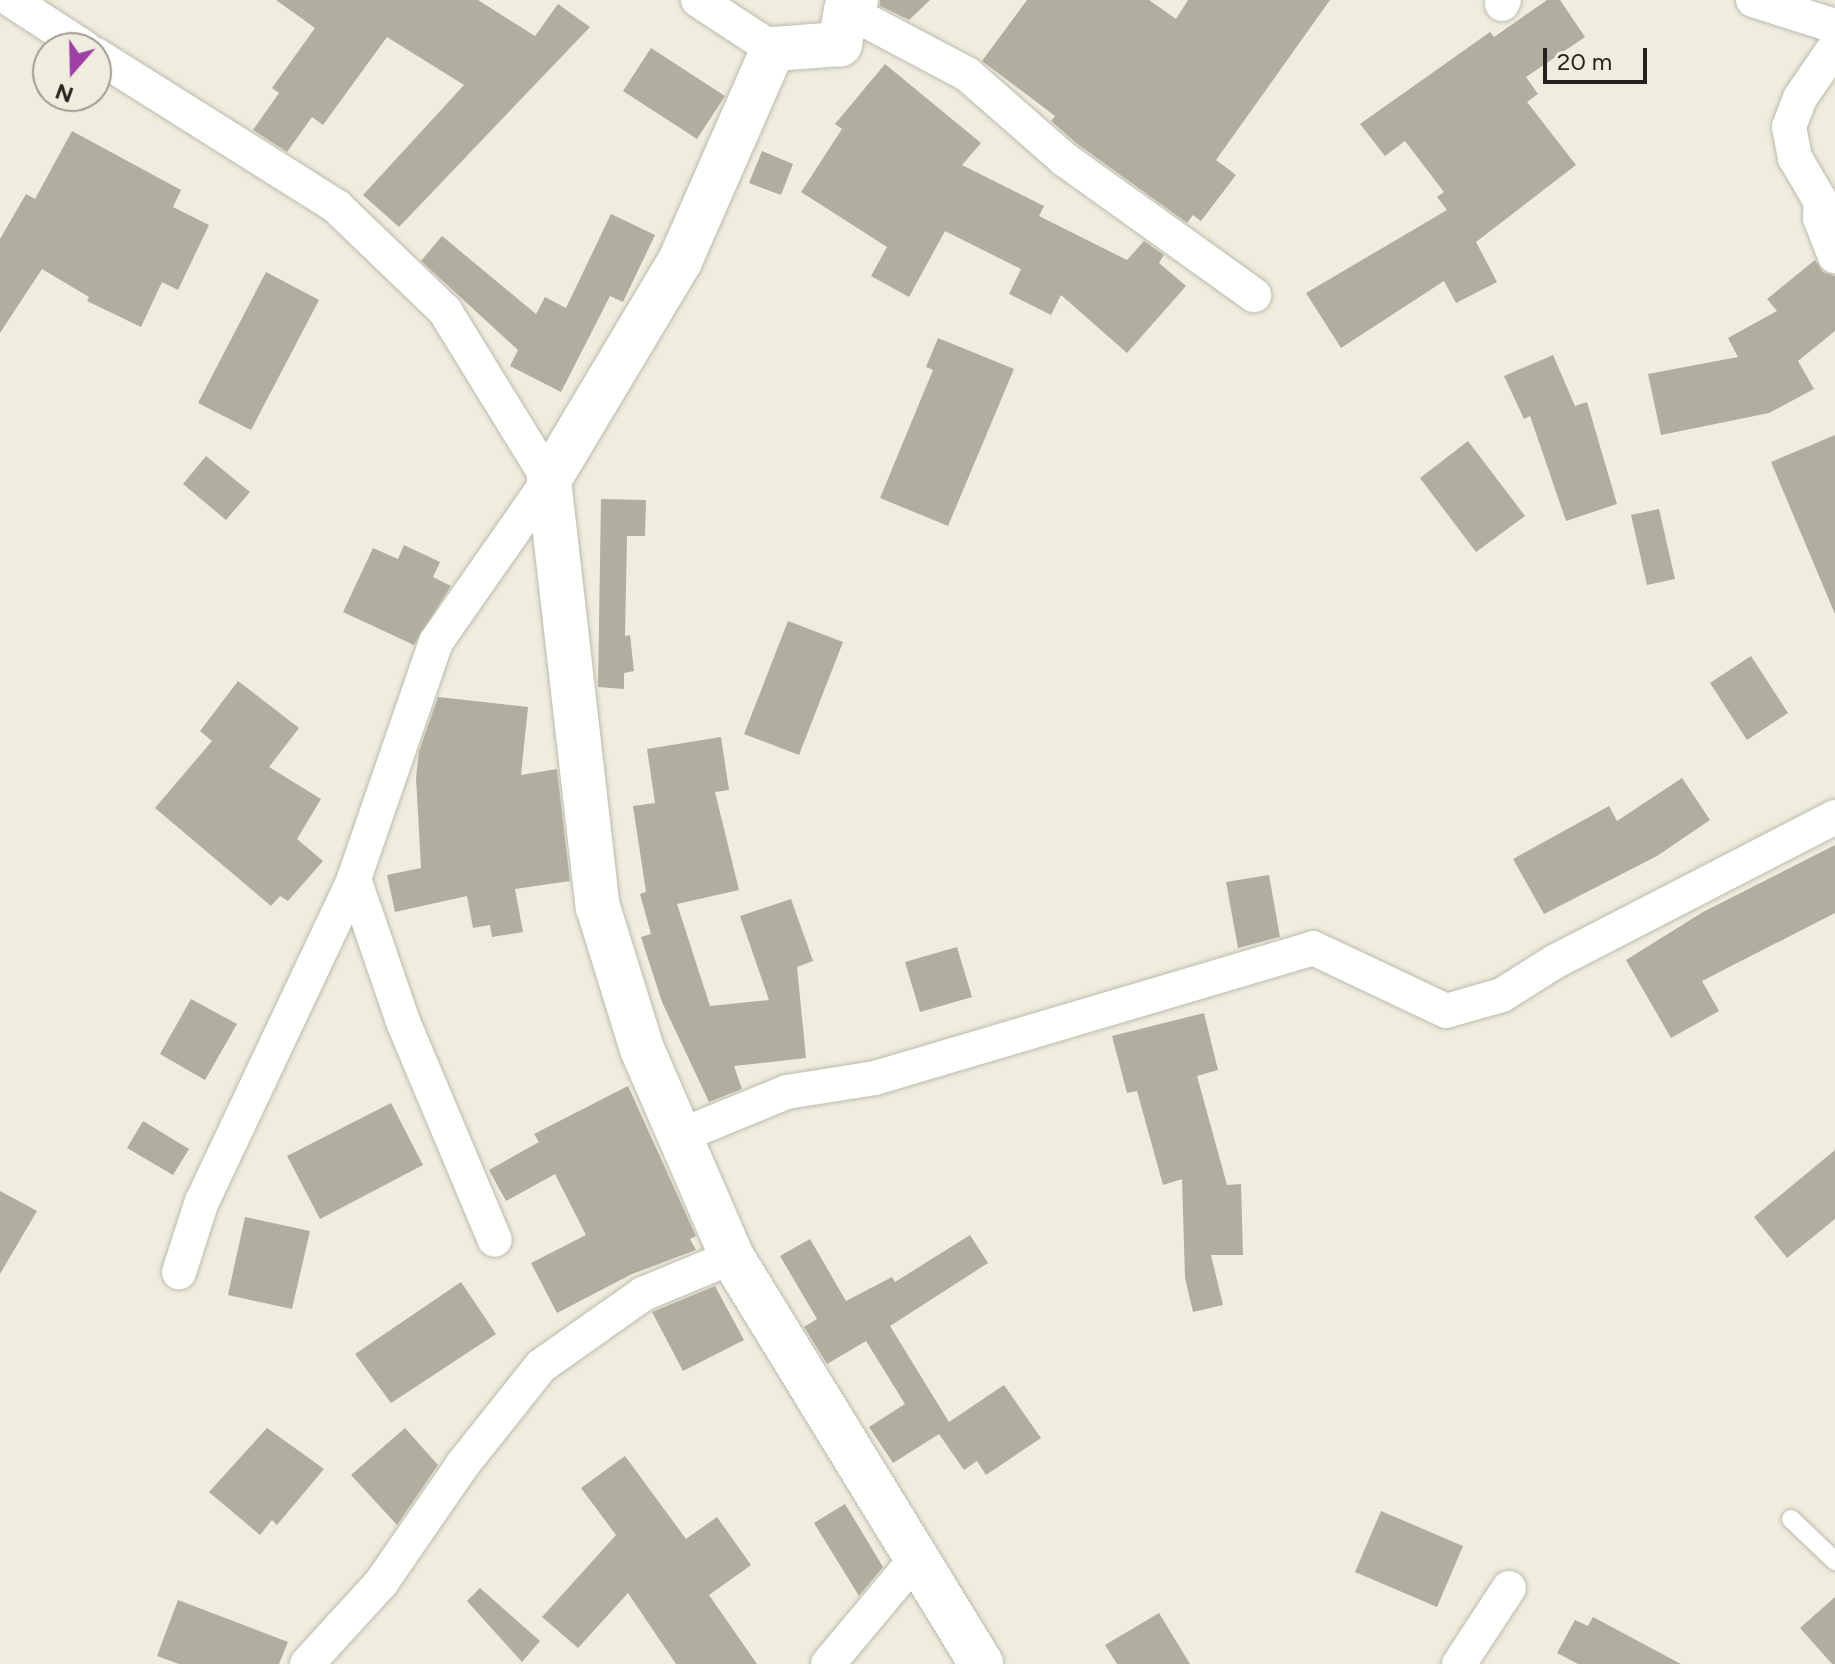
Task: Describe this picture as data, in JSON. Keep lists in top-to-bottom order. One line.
{"scale_bar":"20 m","north":"bottom"}
